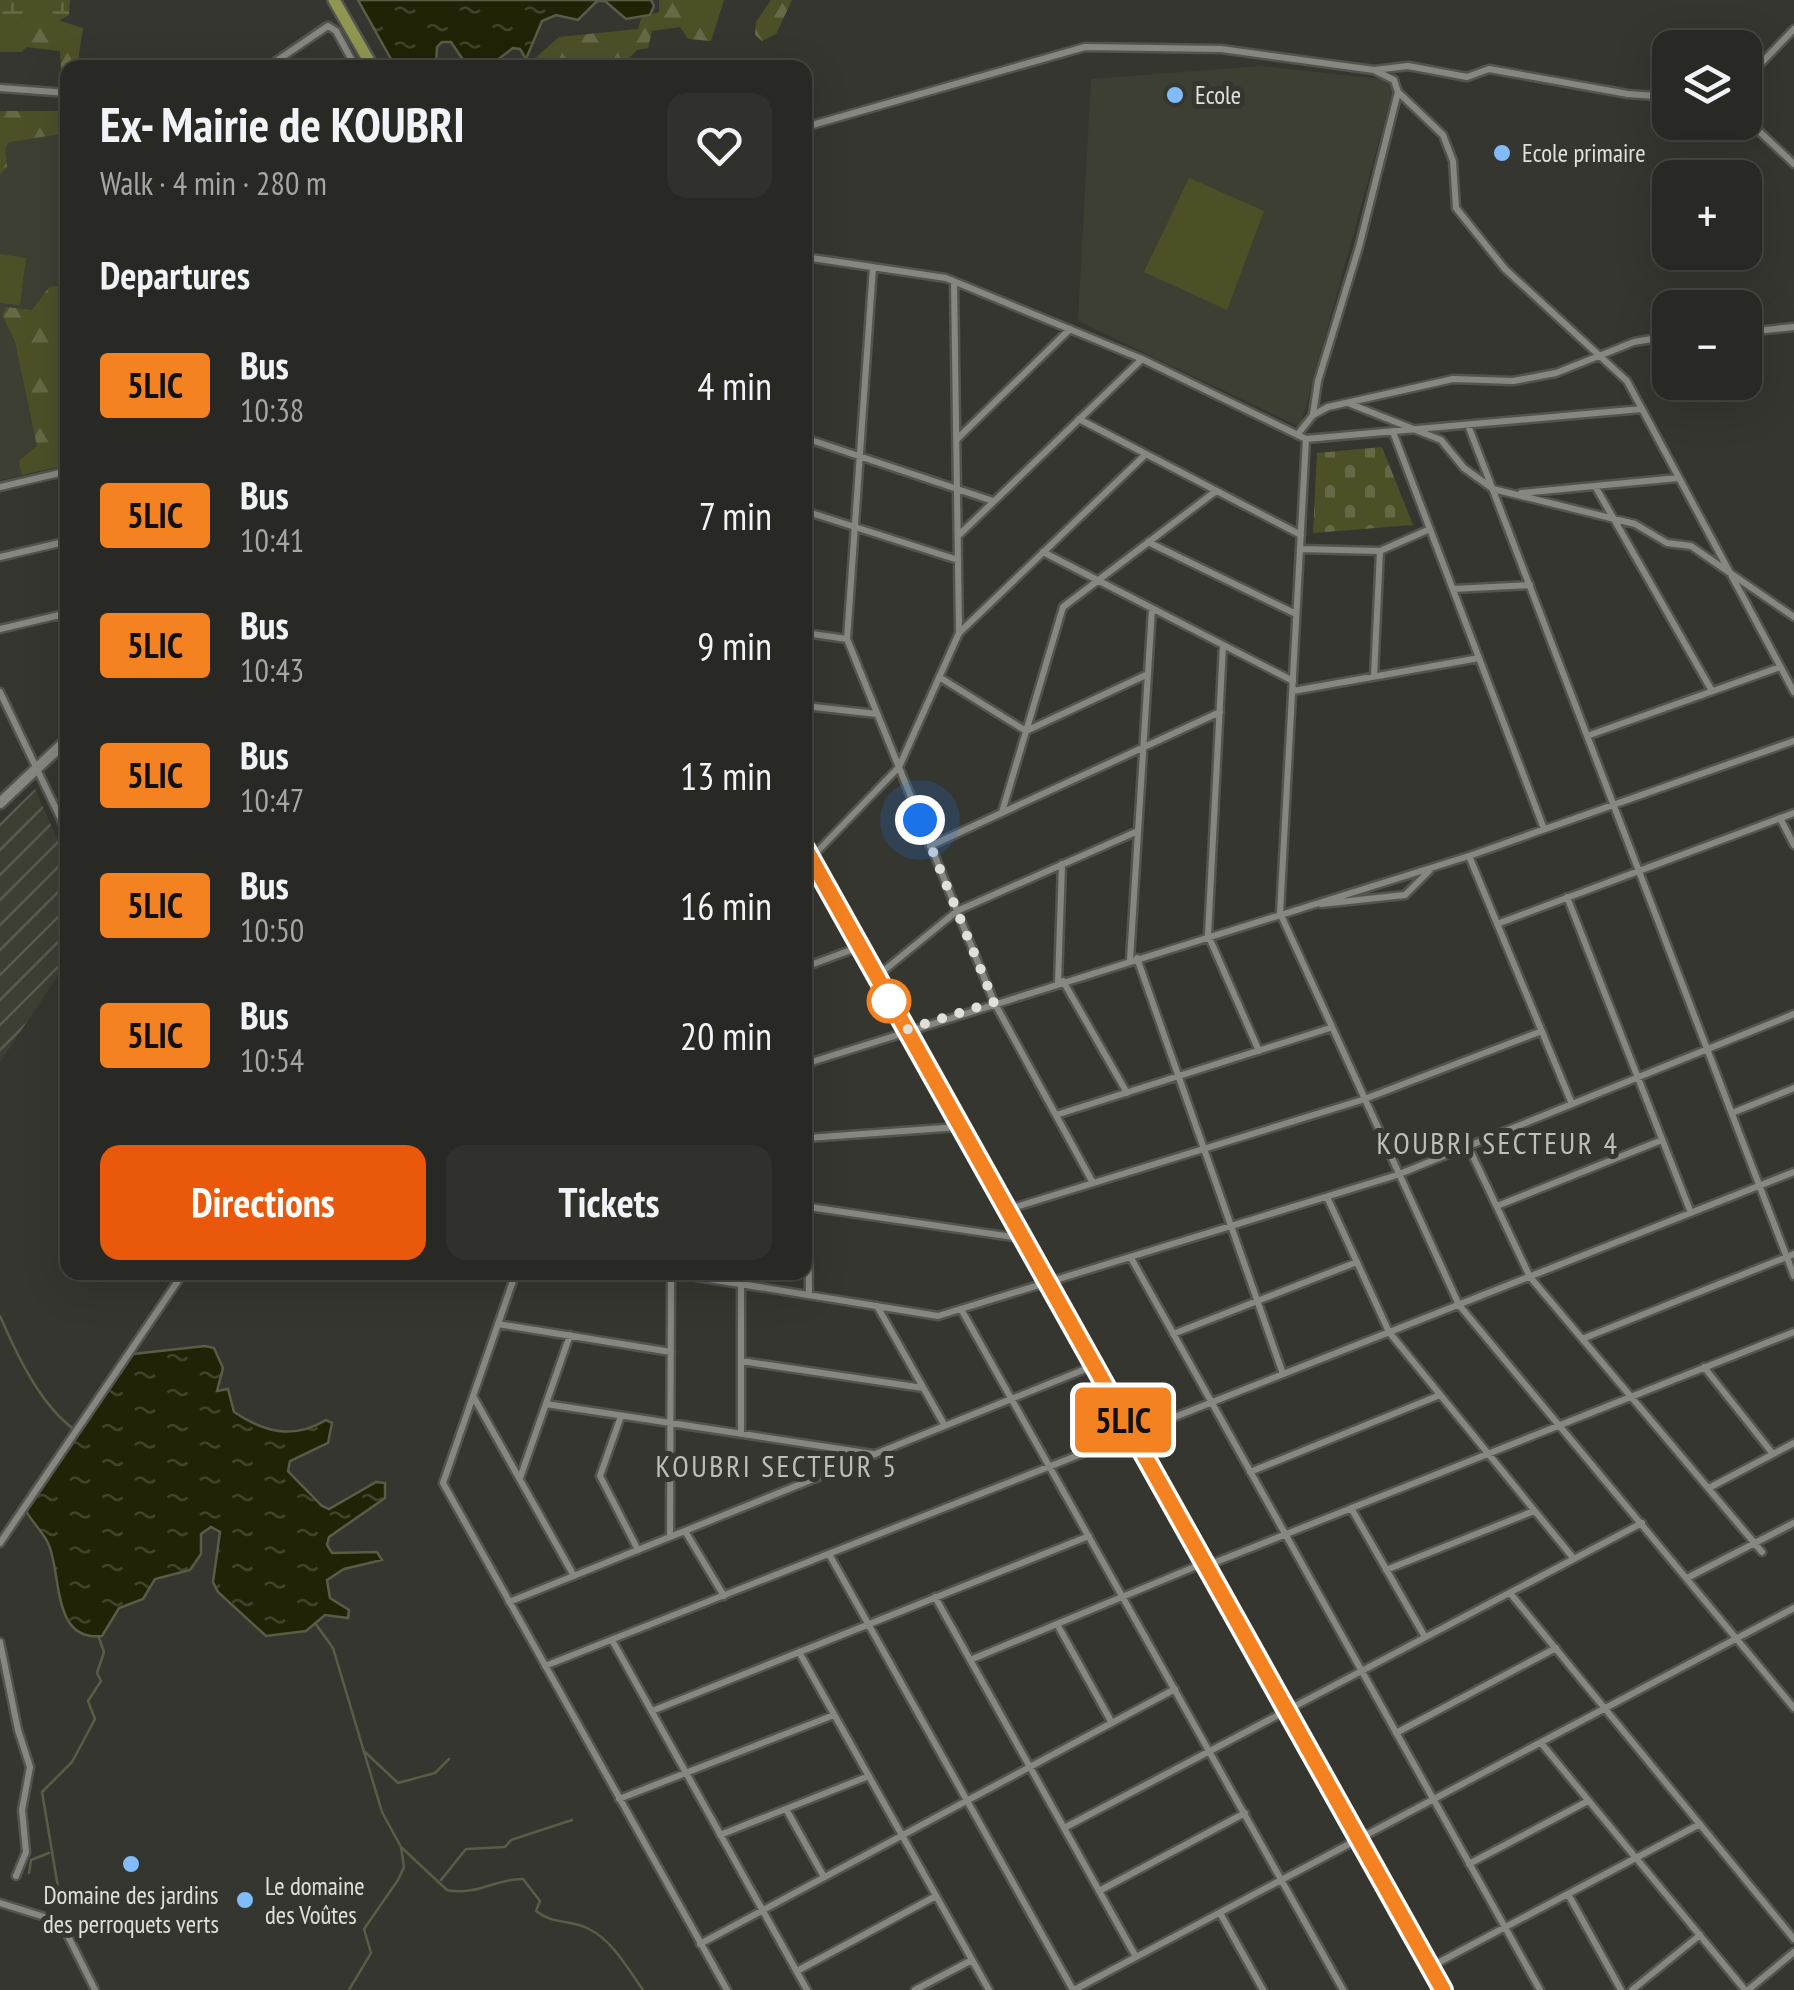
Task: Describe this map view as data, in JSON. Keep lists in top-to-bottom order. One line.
{"districts":["KOUBRI SECTEUR 4","KOUBRI SECTEUR 5"],"places":["Ecole","Ecole primaire","Domaine des jardins des perroquets verts","Le domaine des Voûtes"],"lines":["bus line 5LIC"],"page":{"on_map":"5LIC","map_buttons":["+","−"],"heading":[["Ex- Mairie de KOUBRI","Walk · 4 min · 280 m"],"Departures"],"list":[{"mark":"5LIC","name":"Bus","note":"10:38","value":"4 min"},{"mark":"5LIC","name":"Bus","note":"10:41","value":"7 min"},{"mark":"5LIC","name":"Bus","note":"10:43","value":"9 min"},{"mark":"5LIC","name":"Bus","note":"10:47","value":"13 min"},{"mark":"5LIC","name":"Bus","note":"10:50","value":"16 min"},{"mark":"5LIC","name":"Bus","note":"10:54","value":"20 min"}],"buttons":["Directions","Tickets"]}}
